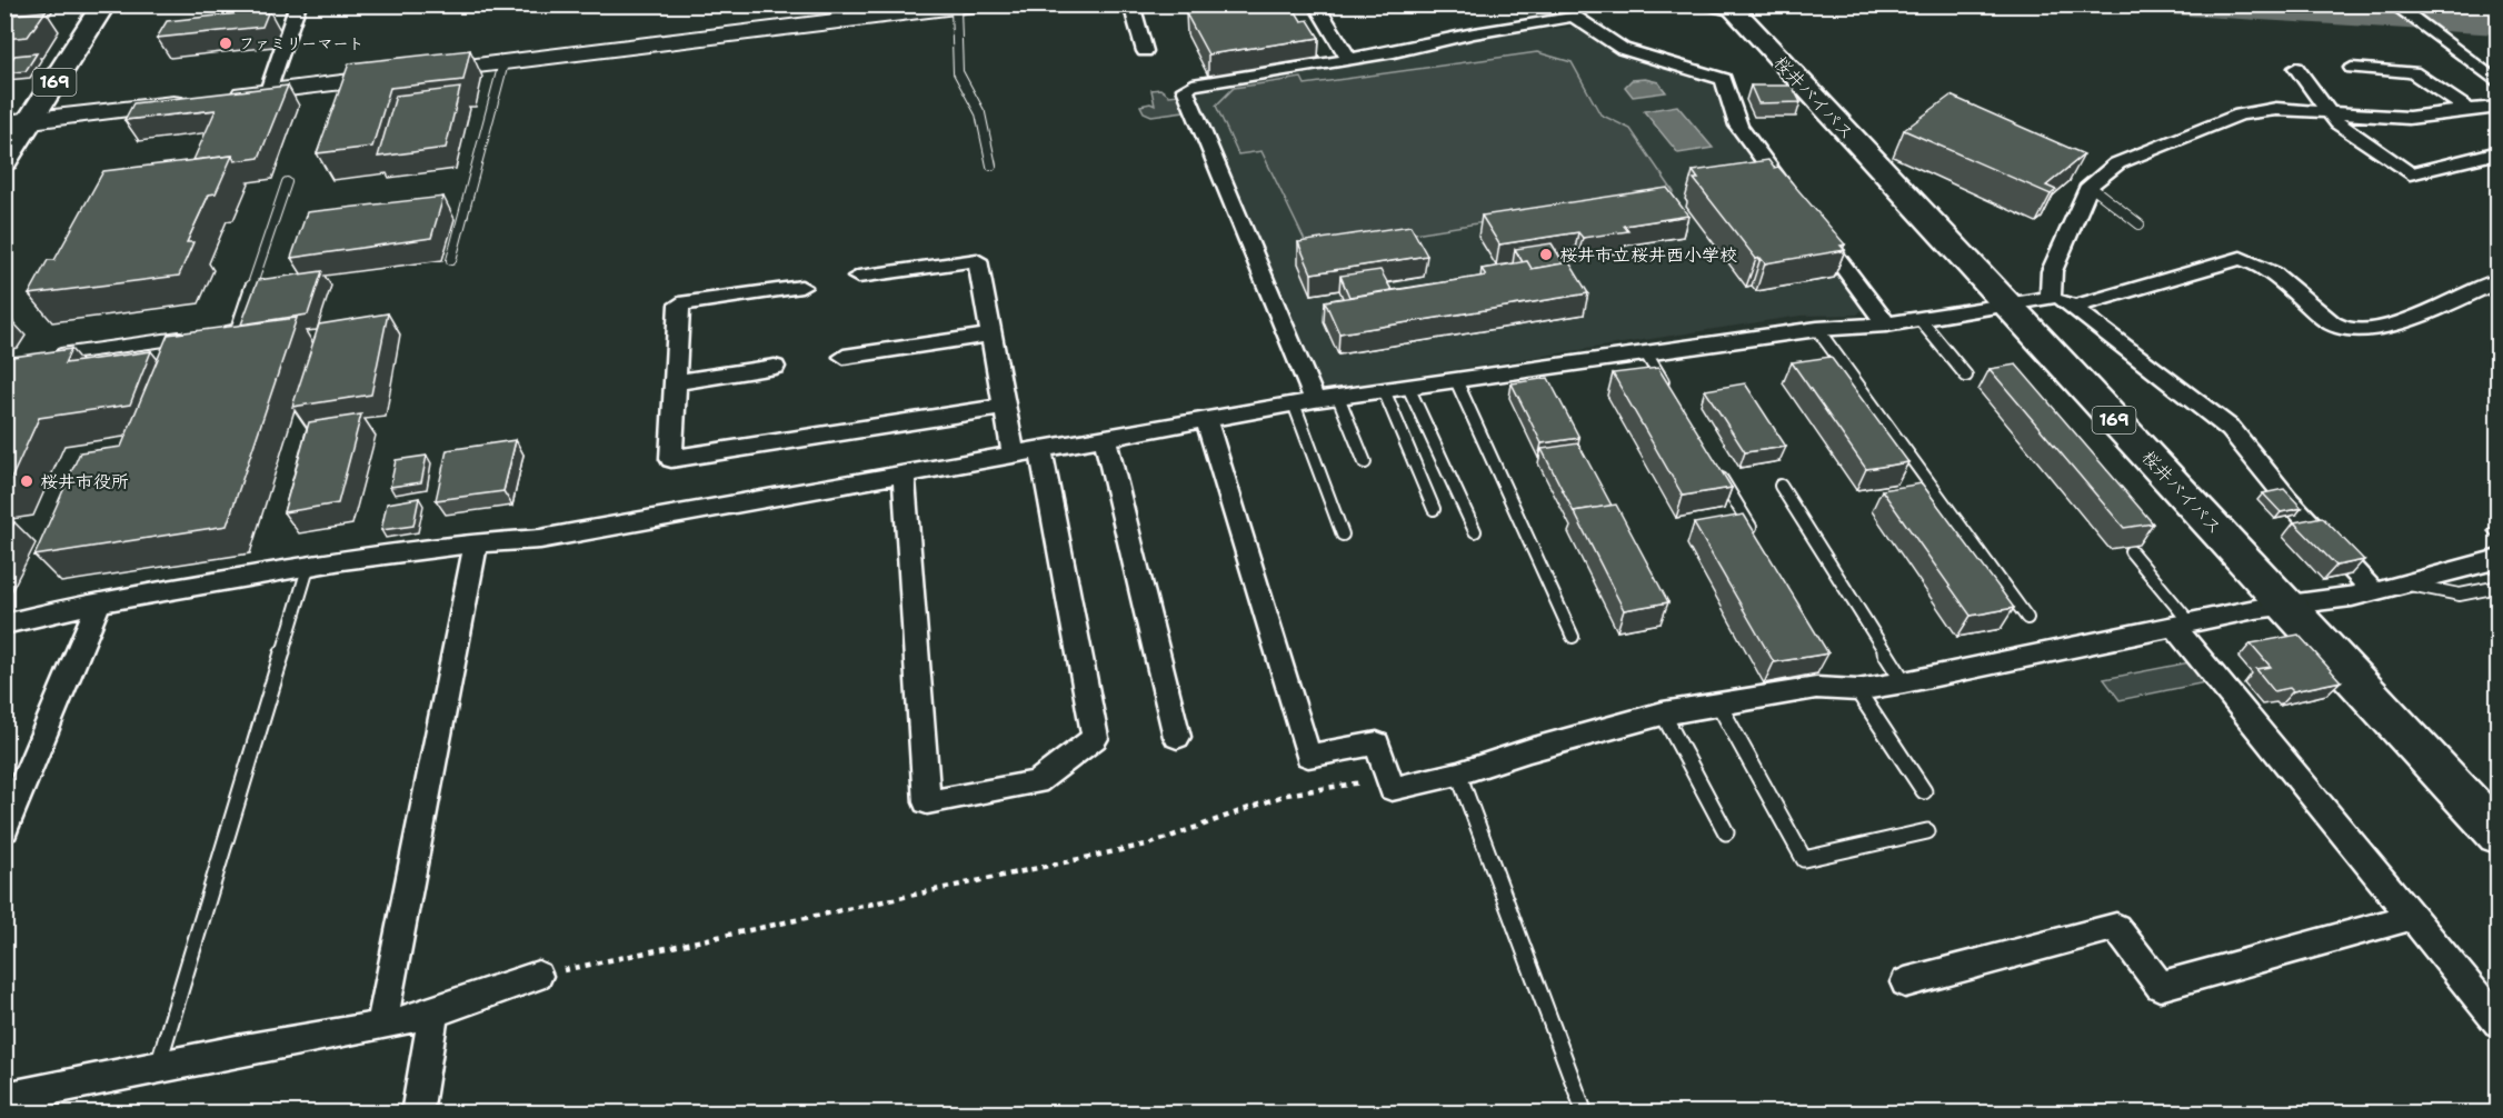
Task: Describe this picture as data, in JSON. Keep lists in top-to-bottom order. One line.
{"streets":{"highway":["169","桜井バイパス"]},"places":["ファミリーマート","桜井市立桜井西小学校","桜井市役所"]}
